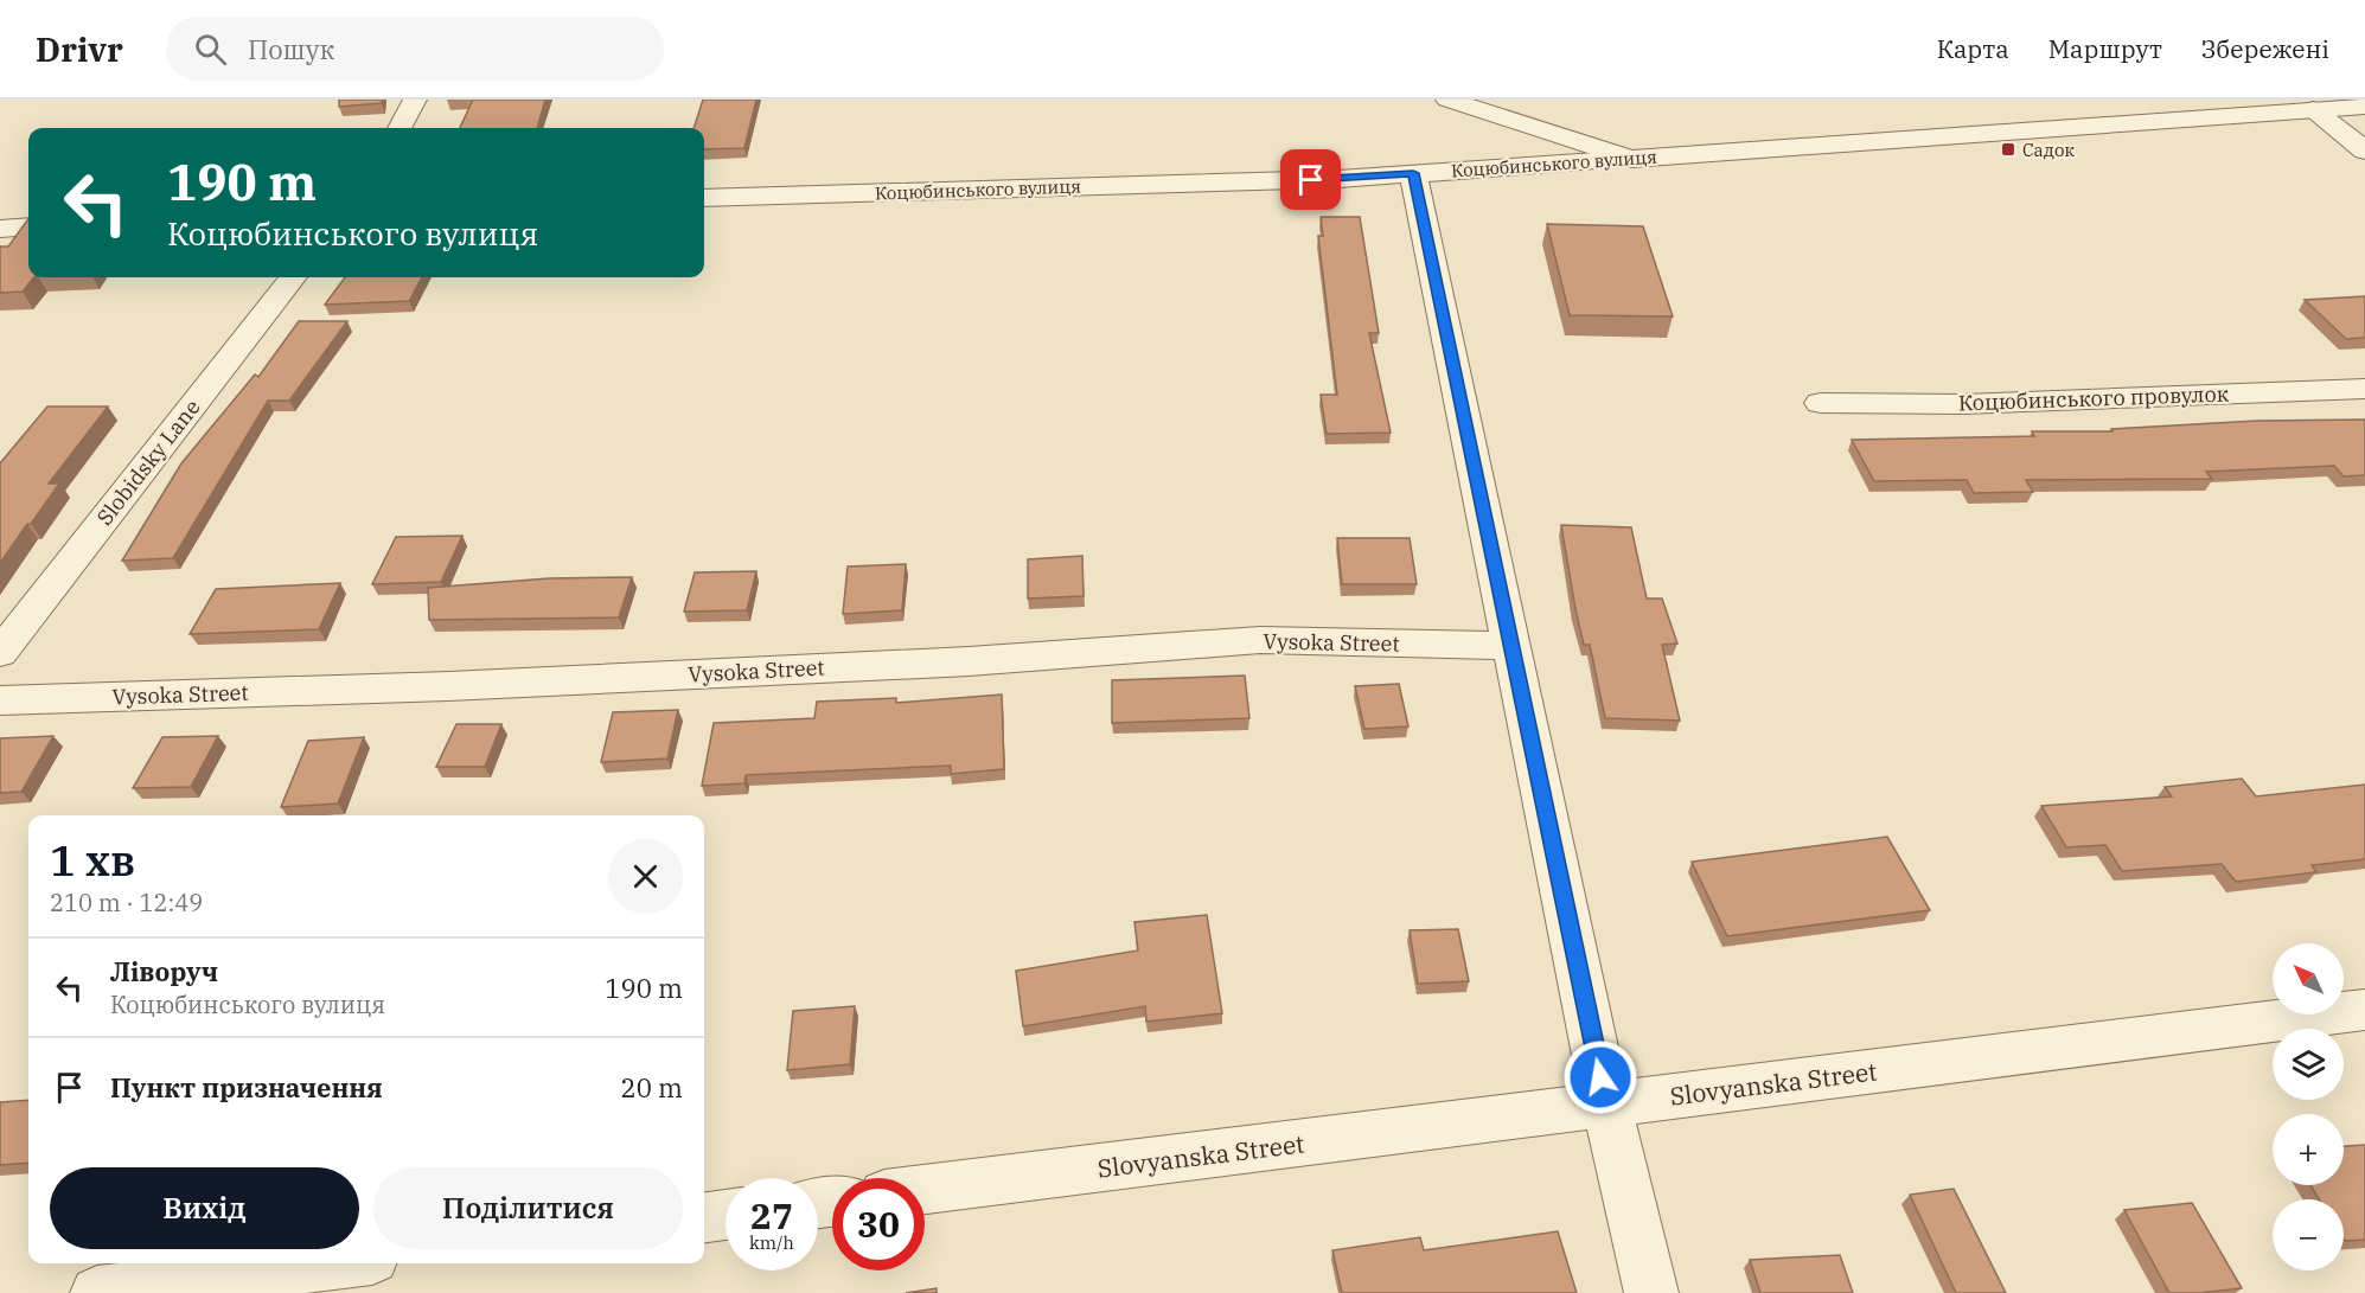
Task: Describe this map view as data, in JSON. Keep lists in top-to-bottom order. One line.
{"streets":{"street":["Коцюбинського вулиця","Коцюбинського провулок","Slobidsky Lane","Vysoka Street","Slovyanska Street"]},"places":{"transit":["Садок"]},"north":"top left","page":{"header":"Drivr","search":"Пошук","nav":["Карта","Маршрут","Збережені"],"turn":["190 m","Коцюбинського вулиця"],"heading":["1 хв","210 m · 12:49"],"list":[{"name":"Ліворуч","note":"Коцюбинського вулиця","value":"190 m"},{"name":"Пункт призначення","value":"20 m"}],"map_buttons":["+","−"],"buttons":["Вихід","Поділитися"],"speed":"27 km/h","limit":"30"}}
